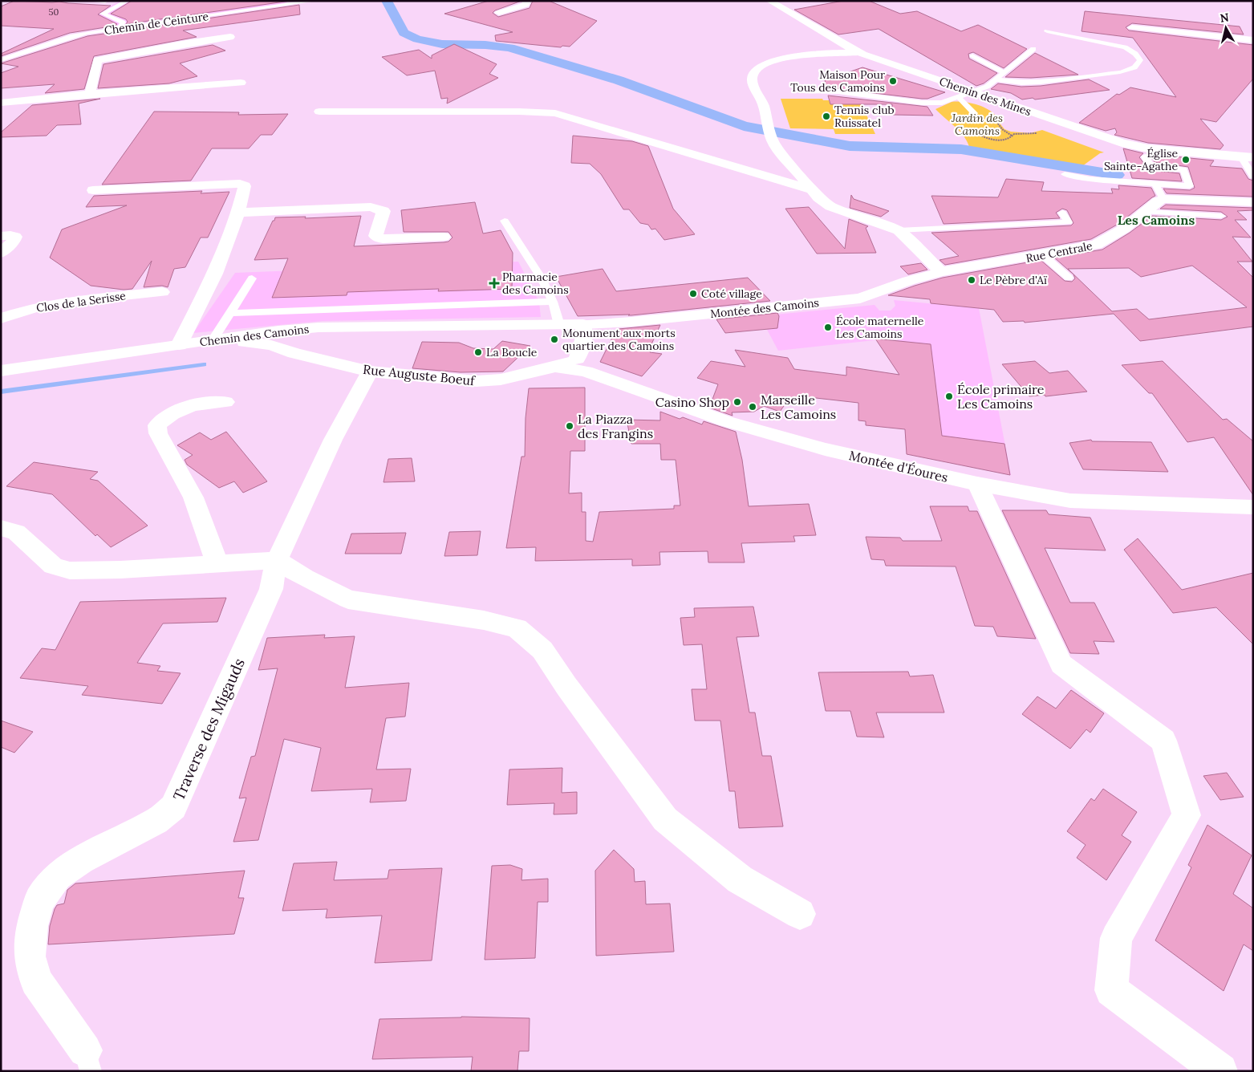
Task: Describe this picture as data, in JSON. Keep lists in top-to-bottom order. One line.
{"streets":{"street":["Chemin des Mines","Rue Centrale","Clos de la Serisse","Montée des Camoins","Chemin des Camoins","Rue Auguste Boeuf","Montée d'Éoures","Traverse des Migauds"],"lane":["Chemin de Ceinture"]},"crossings":[["Rue Centrale","Montée des Camoins"],["Montée des Camoins","Chemin des Camoins"],["Chemin des Camoins","Rue Auguste Boeuf"],["Rue Auguste Boeuf","Montée d'Éoures"],["Rue Auguste Boeuf","Traverse des Migauds"]],"districts":["Les Camoins"],"parks":["Jardin des Camoins"],"places":{"other":["Maison Pour Tous des Camoins","Tennis club Ruissatel","Église Sainte-Agathe","Le Pèbre d'Aï","Coté village","École maternelle Les Camoins","Monument aux morts quartier des Camoins","La Boucle","École primaire Les Camoins","Casino Shop","Marseille Les Camoins","La Piazza des Frangins"],"health":["Pharmacie des Camoins"]},"house_numbers":["50"],"north":"top"}
